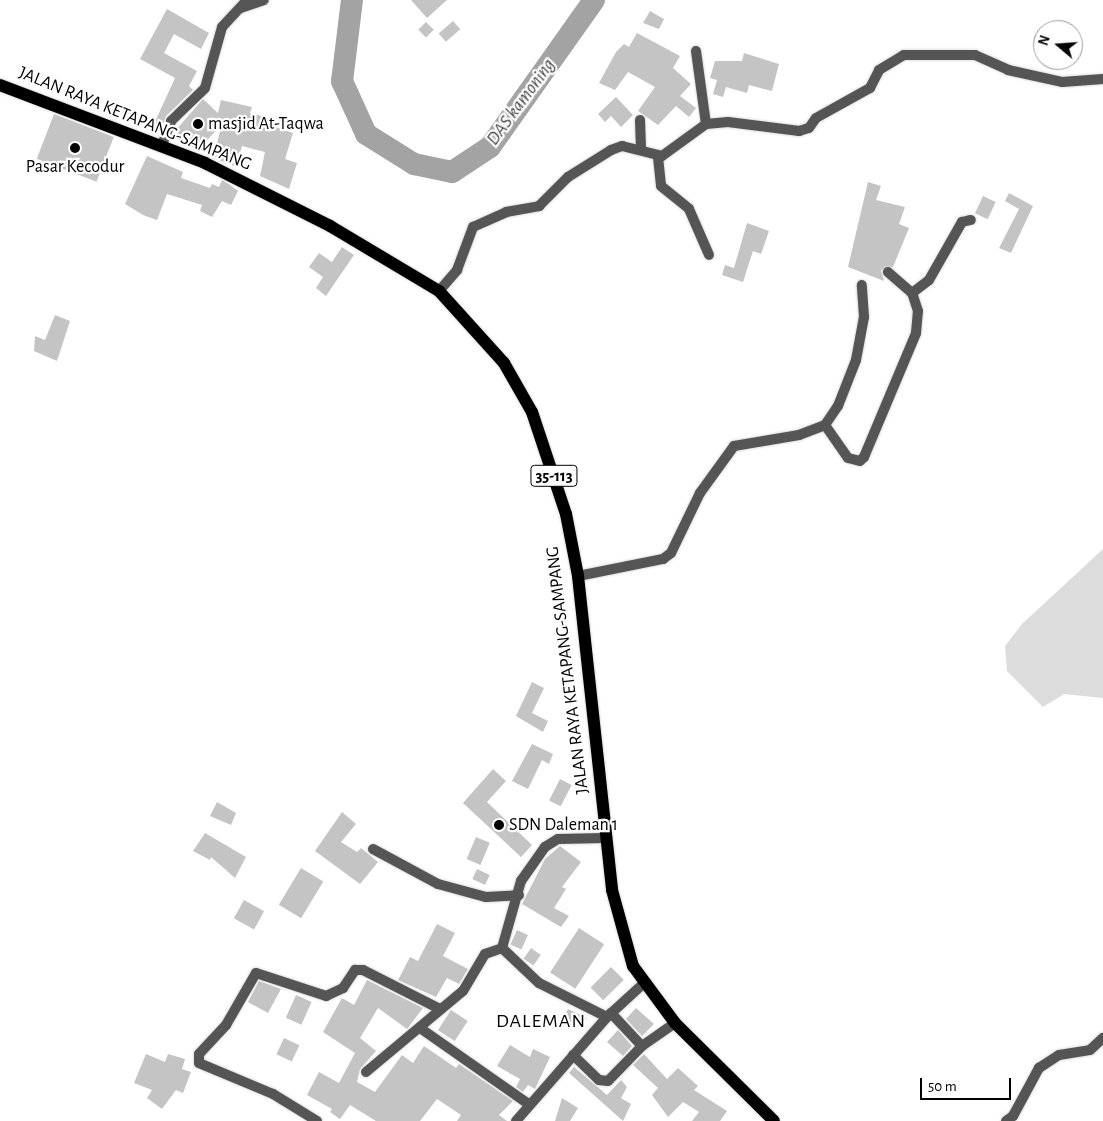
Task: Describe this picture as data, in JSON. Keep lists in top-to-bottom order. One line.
{"streets":{"main road":["JALAN RAYA KETAPANG-SAMPANG","35-113"]},"districts":["DALEMAN"],"water":["DAS kamoning"],"places":["masjid At-Taqwa","Pasar Kecodur","SDN Daleman 1"],"scale_bar":"50 m","north":"left"}
